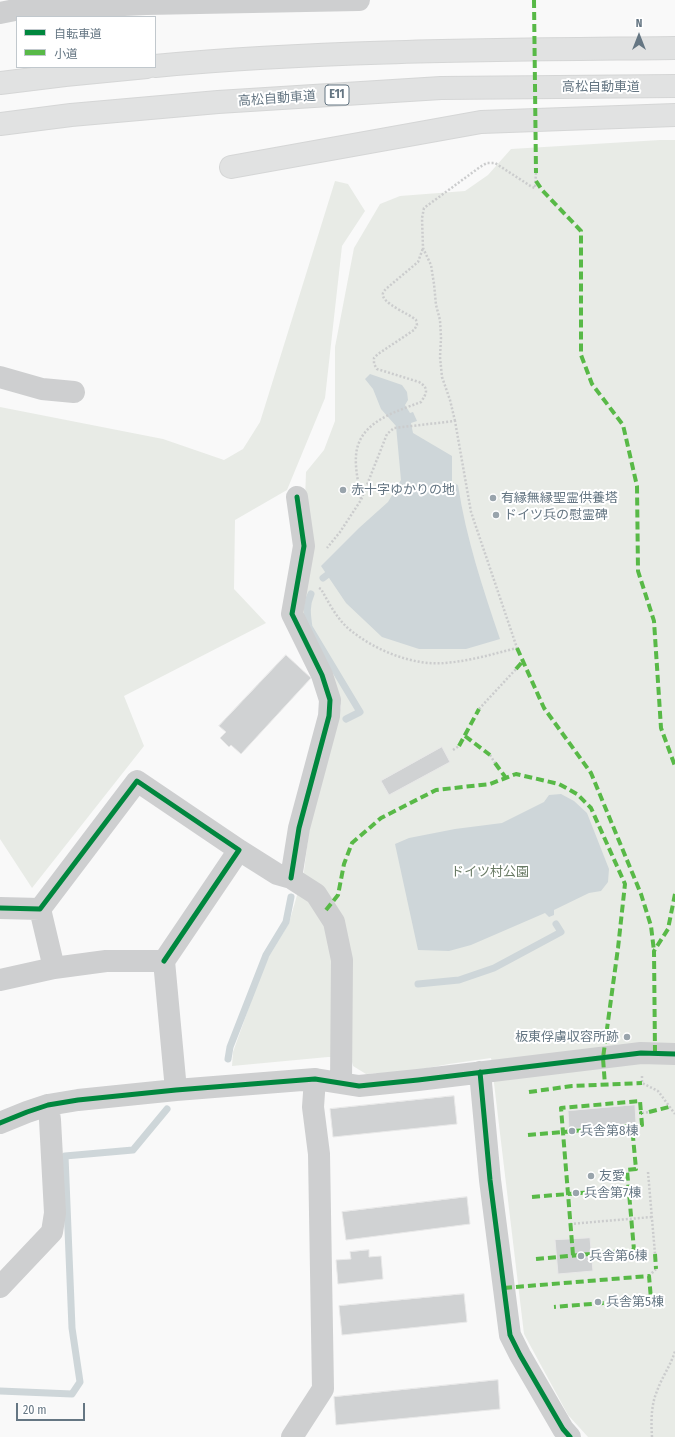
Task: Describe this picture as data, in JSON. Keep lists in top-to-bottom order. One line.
{"streets":{"highway":["高松自動車道","E11"]},"parks":["ドイツ村公園"],"places":["赤十字ゆかりの地","有縁無縁聖霊供養塔","ドイツ兵の慰霊碑","板東俘虜収容所跡","兵舎第8棟","友愛","兵舎第7棟","兵舎第6棟","兵舎第5棟"],"legend":["自転車道","小道"],"scale_bar":"20 m","north":"top"}
